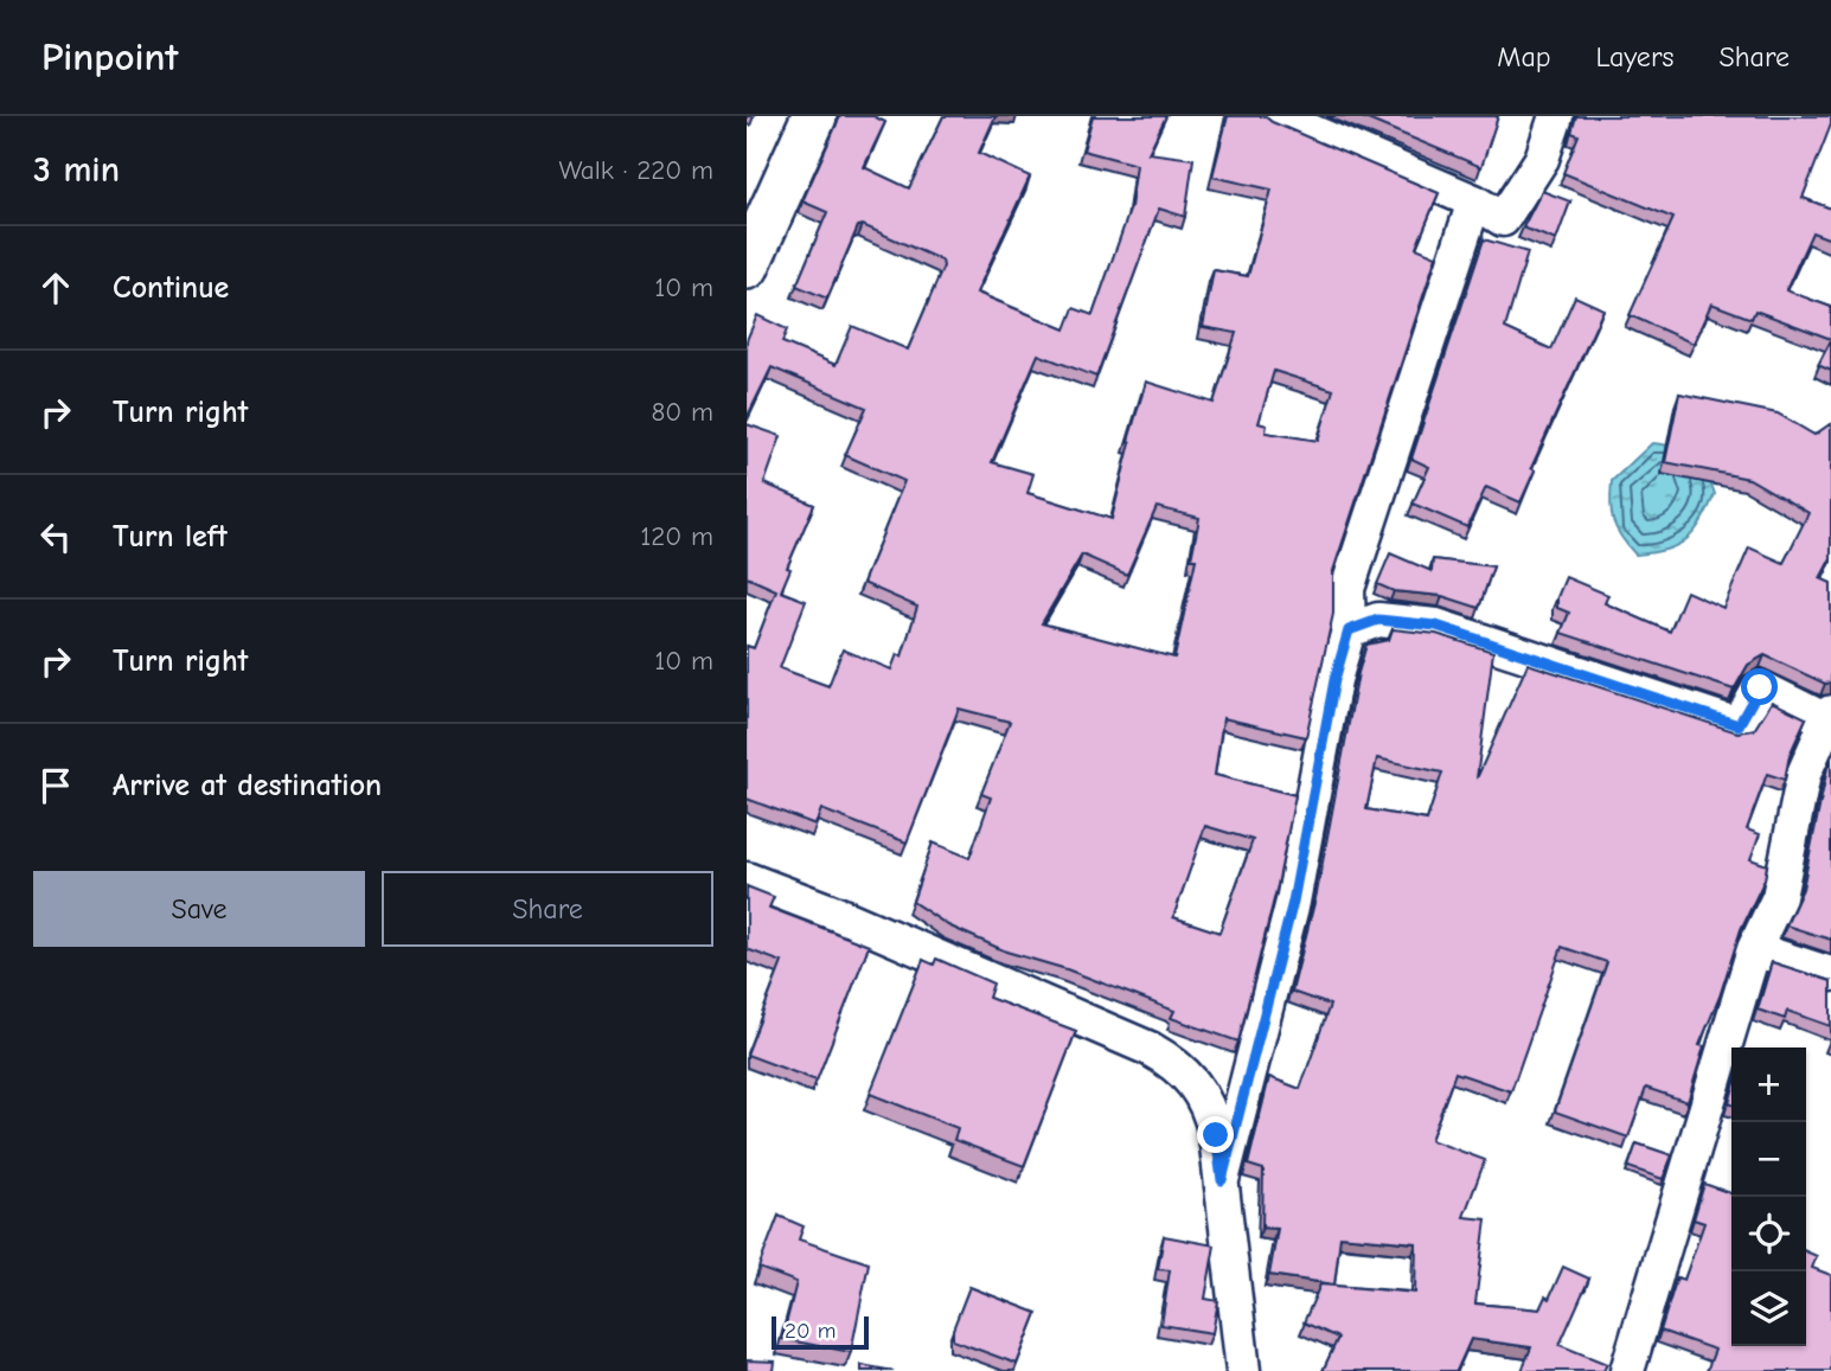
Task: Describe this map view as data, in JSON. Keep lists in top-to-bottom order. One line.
{"scale_bar":"20 m","page":{"header":"Pinpoint","nav":["Map","Layers","Share"],"heading":["3 min","Walk · 220 m"],"list":[["Continue","10 m"],["Turn right","80 m"],["Turn left","120 m"],["Turn right","10 m"],"Arrive at destination"],"buttons":["Save","Share"],"map_buttons":["+","−"],"scale":"20 m"}}
